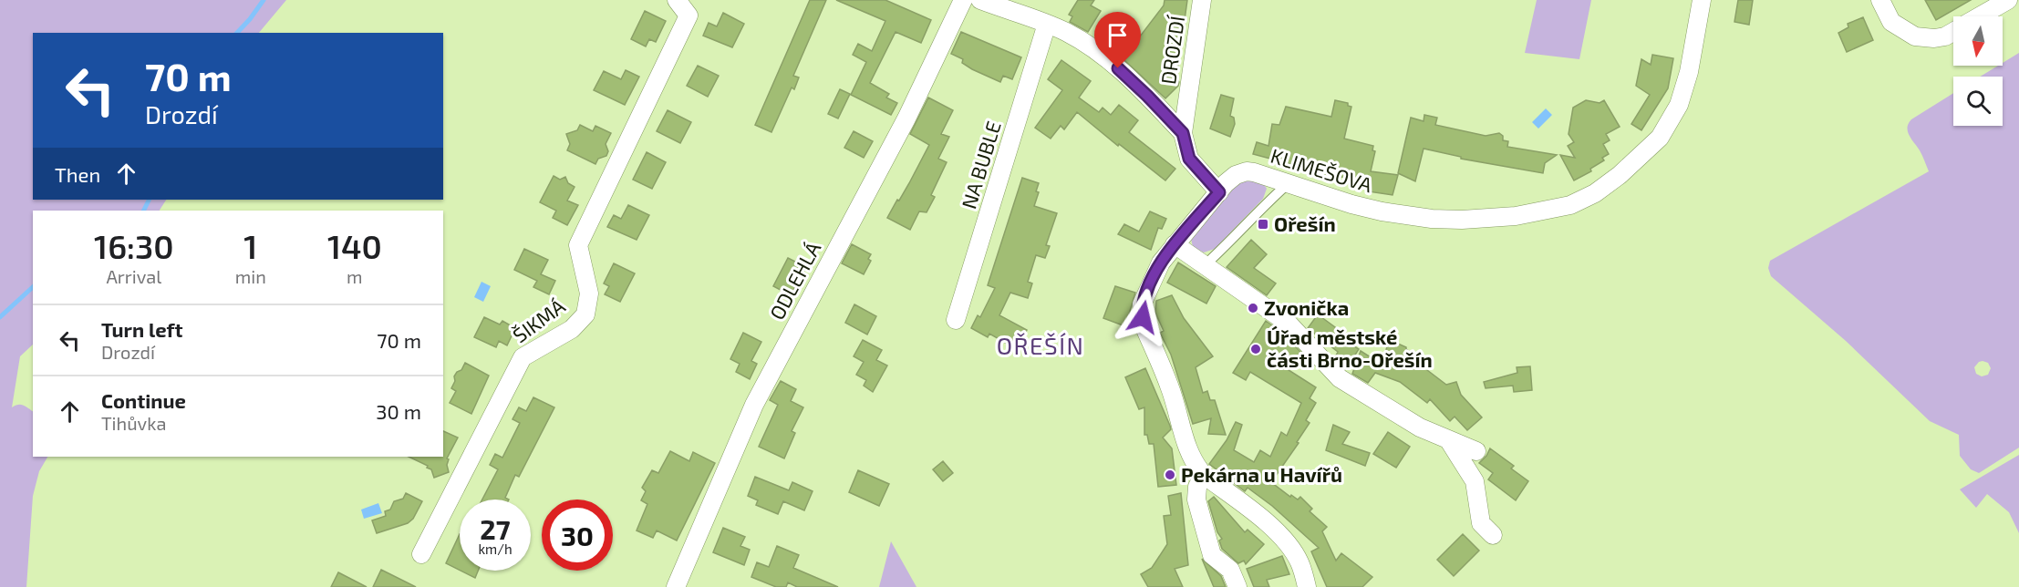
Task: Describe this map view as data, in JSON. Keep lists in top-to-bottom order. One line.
{"streets":{"street":["DROZDÍ","NA BUBLE","KLIMEŠOVA","ODLEHLÁ","ŠIKMÁ"]},"crossings":[["DROZDÍ","KLIMEŠOVA"]],"districts":["OŘEŠÍN"],"places":{"transit":["Ořešín"],"other":["Zvonička","Úřad městské části Brno-Ořešín","Pekárna u Havířů"]},"north":"bottom","page":{"turn":["70 m","Drozdí"],"then":"Then","eta":["16:30","Arrival","1","min","140","m"],"list":[{"name":"Turn left","note":"Drozdí","value":"70 m"},{"name":"Continue","note":"Tihůvka","value":"30 m"}],"speed":"27 km/h","limit":"30"}}
